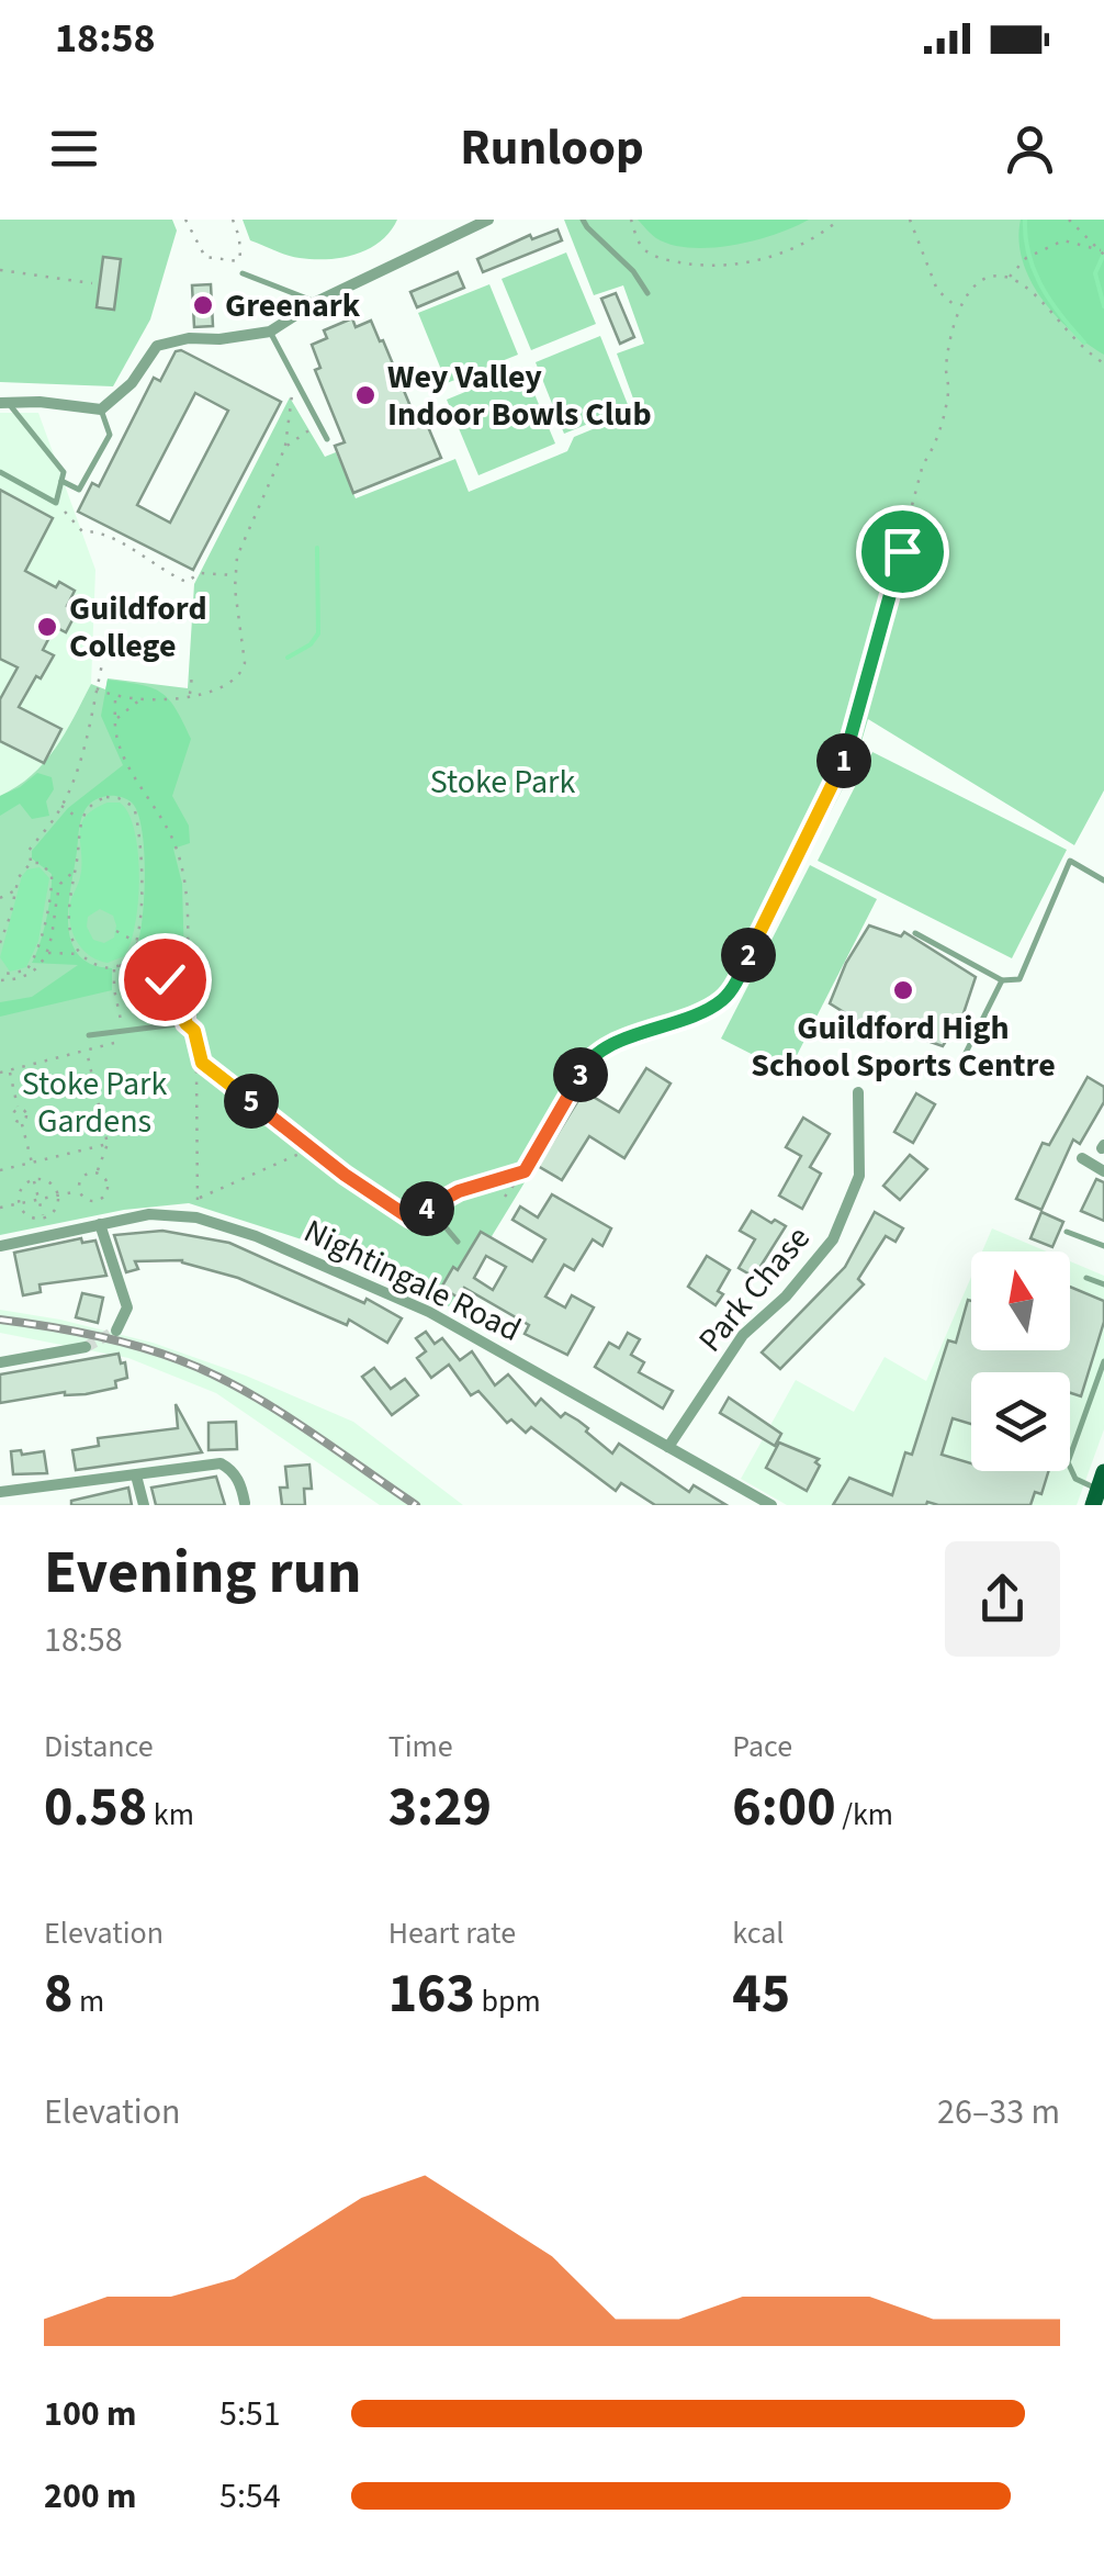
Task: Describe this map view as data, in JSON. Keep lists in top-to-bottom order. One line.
{"streets":{"street":["Nightingale Road","Park Chase"]},"crossings":[["Nightingale Road","Park Chase"]],"parks":["Stoke Park","Stoke Park Gardens"],"places":["Greenark","Wey Valley Indoor Bowls Club","Guildford College","Guildford High School Sports Centre"],"north":"top","page":{"status":"18:58","header":"Runloop","pins":["1","2","3","5","4"],"heading":["Evening run","18:58"],"stats":[["Distance","0.58 km"],["Time","3:29"],["Pace","6:00 /km"],["Elevation","8 m"],["Heart rate","163 bpm"],["kcal","45"]],"chart":["Elevation","26–33 m"],"list":[{"name":"100 m","note":"5:51"},{"name":"200 m","note":"5:54"}]}}
